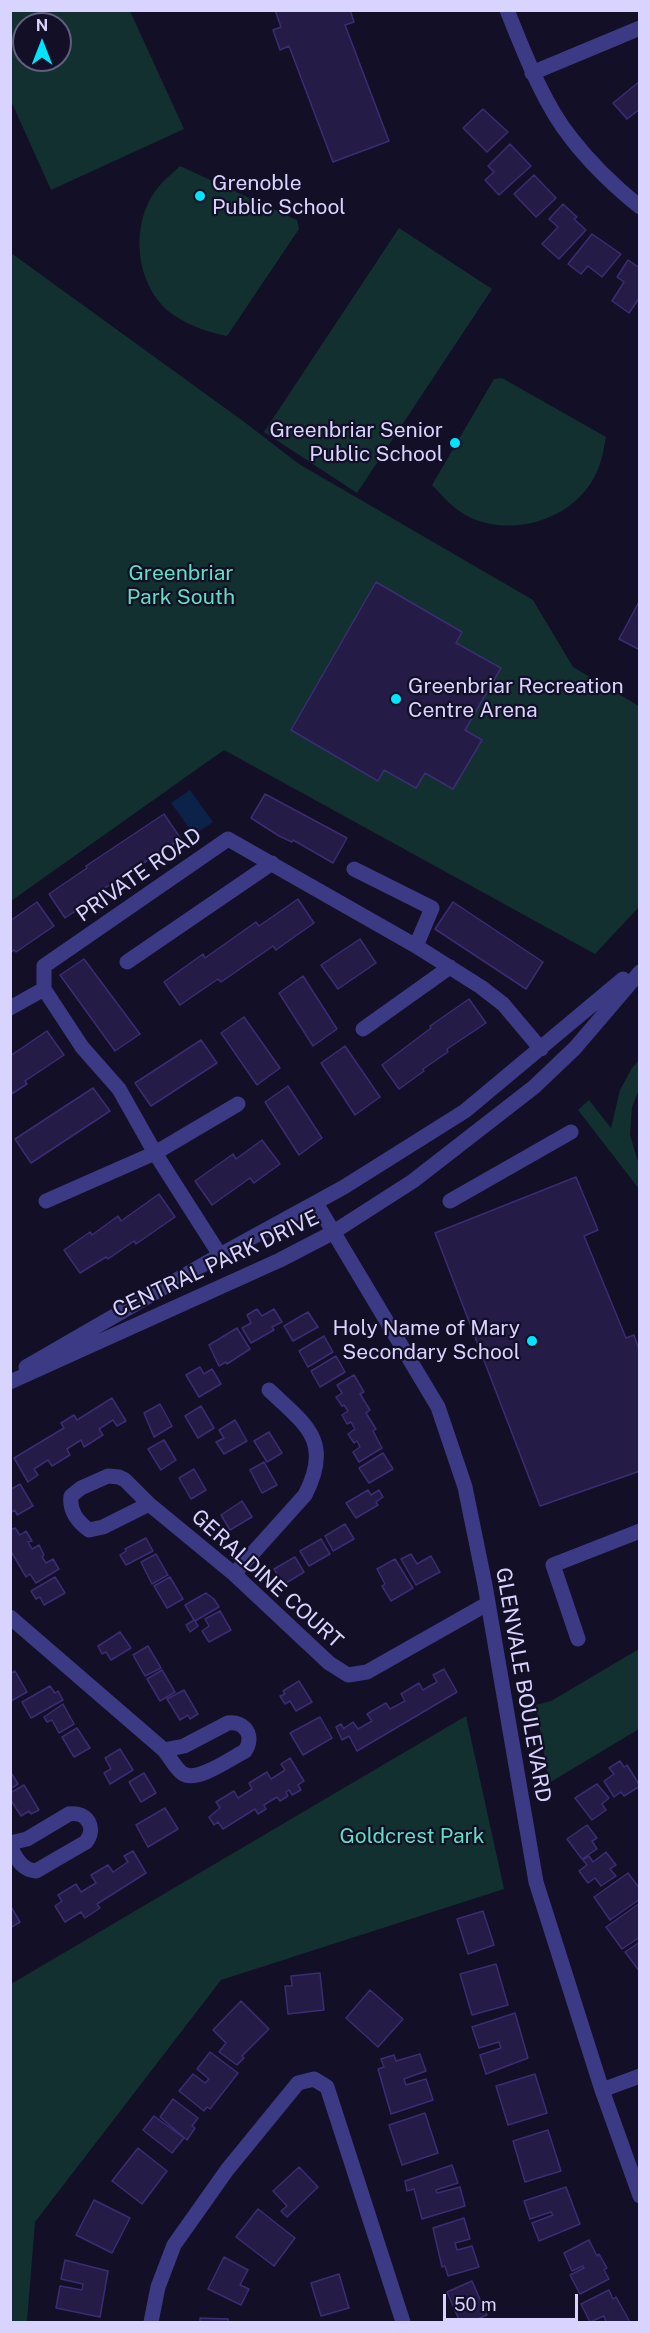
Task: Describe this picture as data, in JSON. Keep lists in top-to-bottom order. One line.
{"streets":{"street":["PRIVATE ROAD","CENTRAL PARK DRIVE","GERALDINE COURT","GLENVALE BOULEVARD"]},"crossings":[["PRIVATE ROAD","CENTRAL PARK DRIVE"],["CENTRAL PARK DRIVE","GLENVALE BOULEVARD"],["GERALDINE COURT","GLENVALE BOULEVARD"]],"parks":["Greenbriar Park South","Goldcrest Park"],"places":["Grenoble Public School","Greenbriar Senior Public School","Greenbriar Recreation Centre Arena","Holy Name of Mary Secondary School"],"scale_bar":"50 m","north":"top"}
